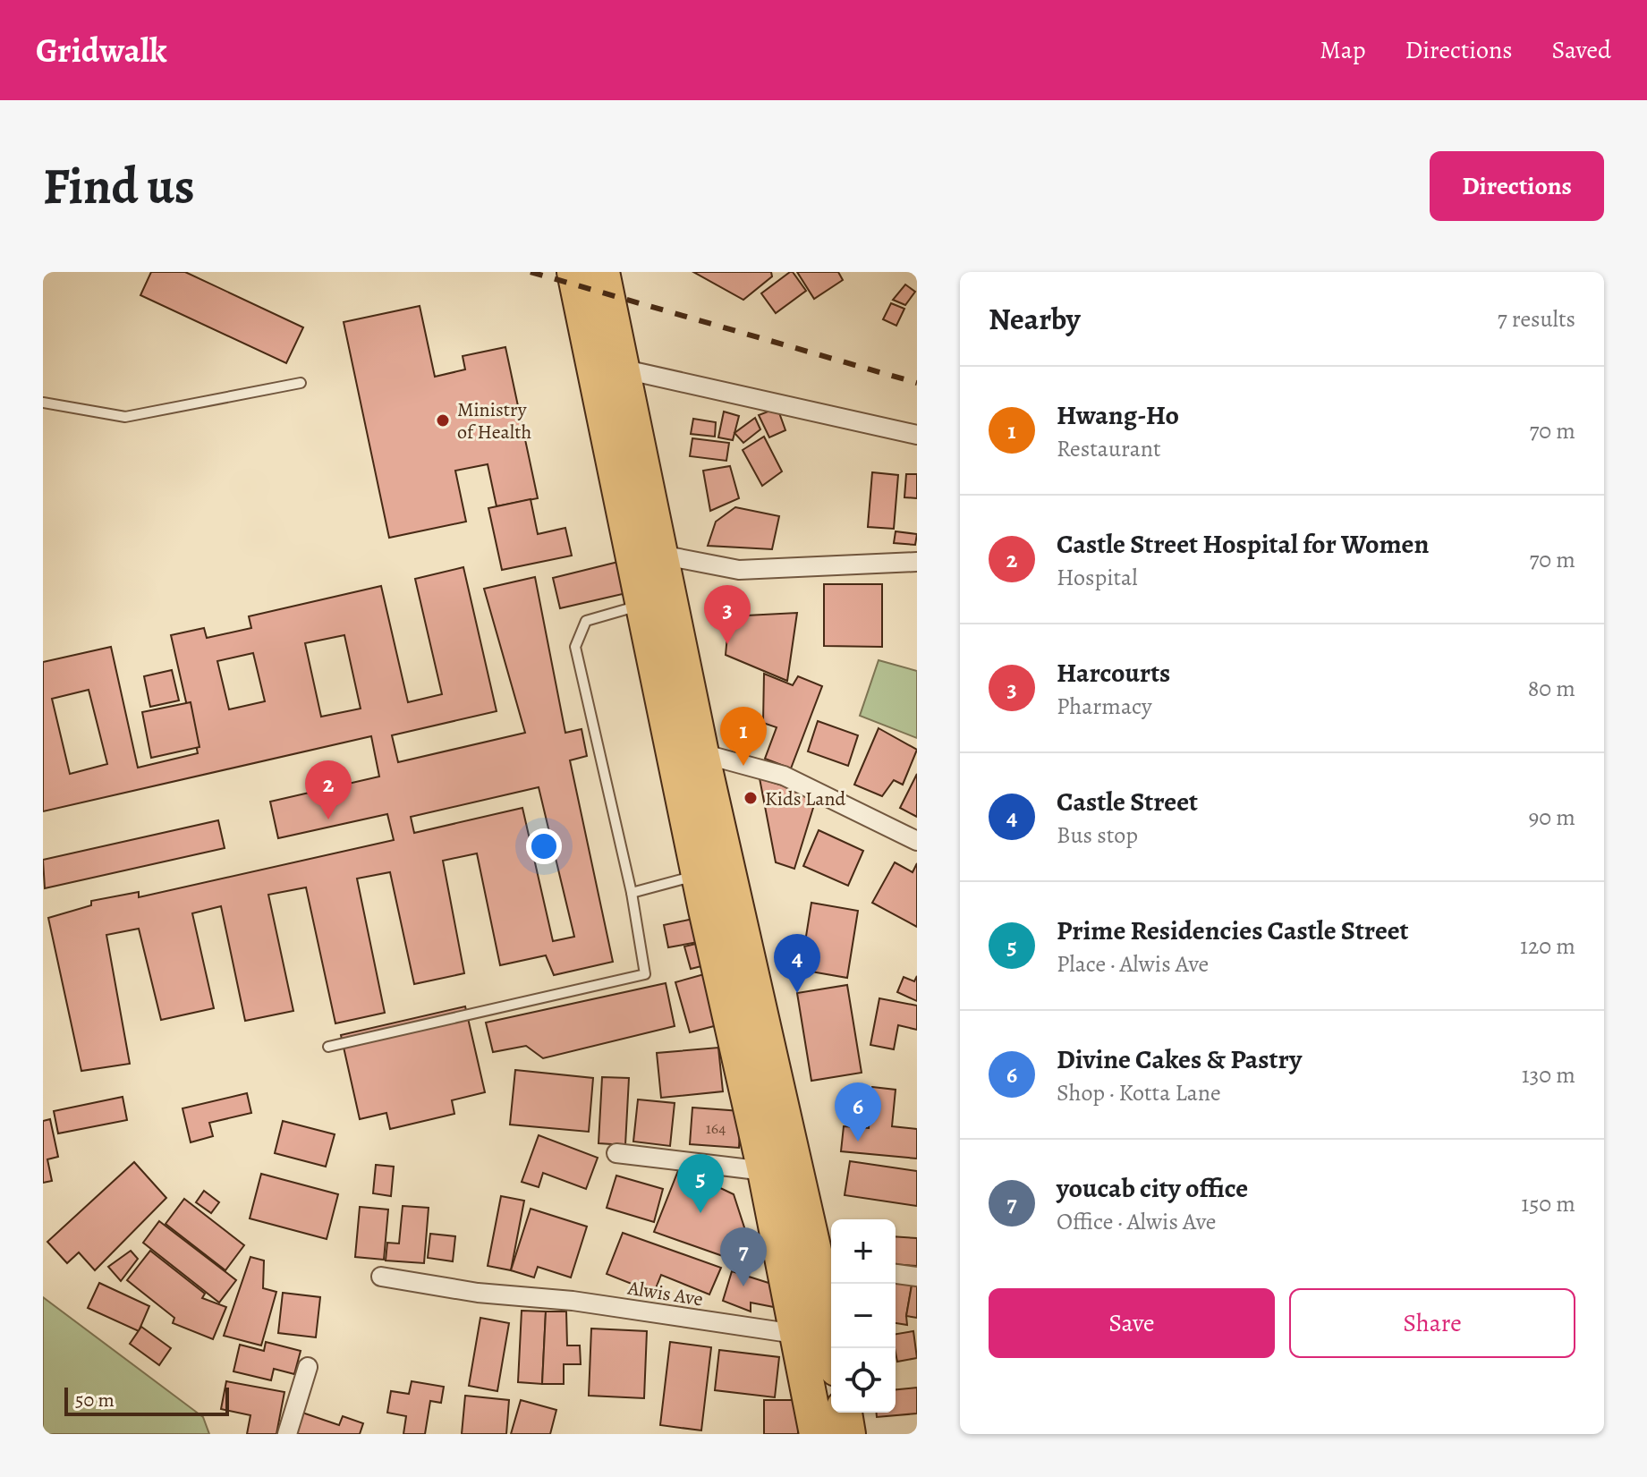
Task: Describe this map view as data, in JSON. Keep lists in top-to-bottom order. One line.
{"streets":{"street":["Alwis Ave"]},"places":["Ministry of Health","Kids Land"],"house_numbers":["164"],"scale_bar":"50 m","page":{"header":"Gridwalk","nav":["Map","Directions","Saved"],"buttons":["Directions",["Save","Share"]],"title":"Find us","heading":["Nearby","7 results"],"list":[{"mark":"1","name":"Hwang-Ho","note":"Restaurant","value":"70 m"},{"mark":"2","name":"Castle Street Hospital for Women","note":"Hospital","value":"70 m"},{"mark":"3","name":"Harcourts","note":"Pharmacy","value":"80 m"},{"mark":"4","name":"Castle Street","note":"Bus stop","value":"90 m"},{"mark":"5","name":"Prime Residencies Castle Street","note":"Place · Alwis Ave","value":"120 m"},{"mark":"6","name":"Divine Cakes & Pastry","note":"Shop · Kotta Lane","value":"130 m"},{"mark":"7","name":"youcab city office","note":"Office · Alwis Ave","value":"150 m"}],"pins":["3","1","2","4","6","5","7"],"map_buttons":["+","−"],"scale":"50 m"}}
